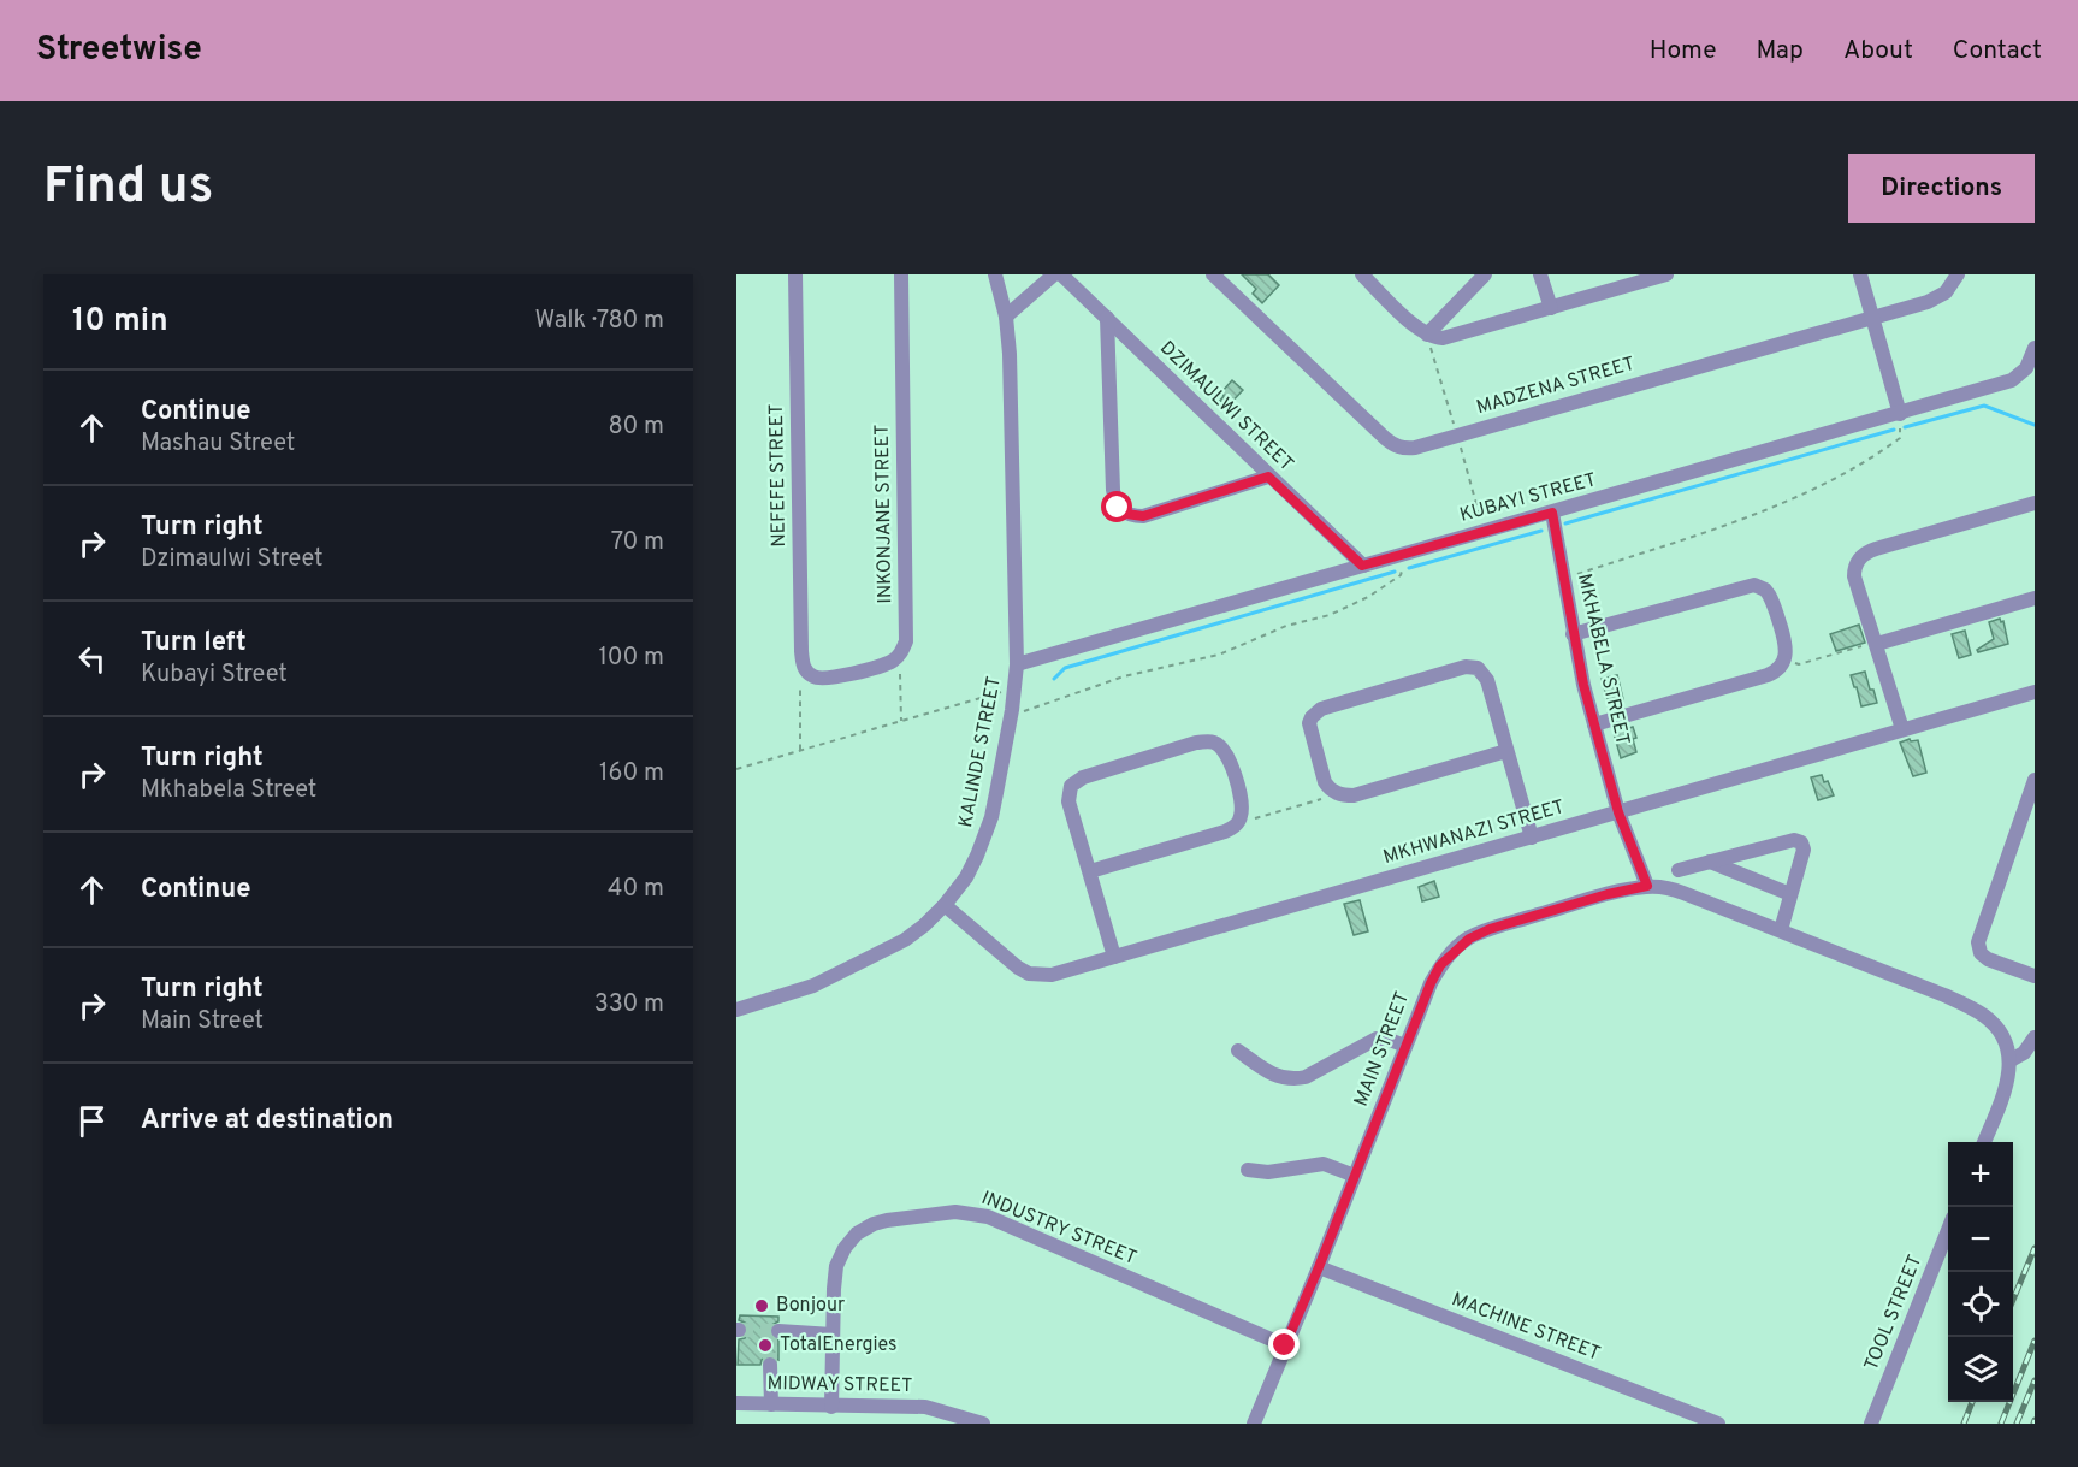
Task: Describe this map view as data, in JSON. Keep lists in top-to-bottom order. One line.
{"streets":{"street":["MADZENA STREET","DZIMAULWI STREET","NEFEFE STREET","KUBAYI STREET","INKONJANE STREET","MKHABELA STREET","KALINDE STREET","MKHWANAZI STREET","MAIN STREET","INDUSTRY STREET","TOOL STREET","MACHINE STREET","MIDWAY STREET"]},"crossings":[["DZIMAULWI STREET","KUBAYI STREET"],["KUBAYI STREET","MKHABELA STREET"],["KUBAYI STREET","KALINDE STREET"],["MKHABELA STREET","MKHWANAZI STREET"],["MKHABELA STREET","MAIN STREET"],["KALINDE STREET","MKHWANAZI STREET"],["MAIN STREET","INDUSTRY STREET"],["MAIN STREET","MACHINE STREET"],["INDUSTRY STREET","MIDWAY STREET"]],"places":["Bonjour","TotalEnergies"],"page":{"header":"Streetwise","nav":["Home","Map","About","Contact"],"buttons":"Directions","title":"Find us","heading":["10 min","Walk · 780 m"],"list":[["Continue","Mashau Street","80 m"],["Turn right","Dzimaulwi Street","70 m"],["Turn left","Kubayi Street","100 m"],["Turn right","Mkhabela Street","160 m"],["Continue","40 m"],["Turn right","Main Street","330 m"],"Arrive at destination"],"map_buttons":["+","−"]}}
